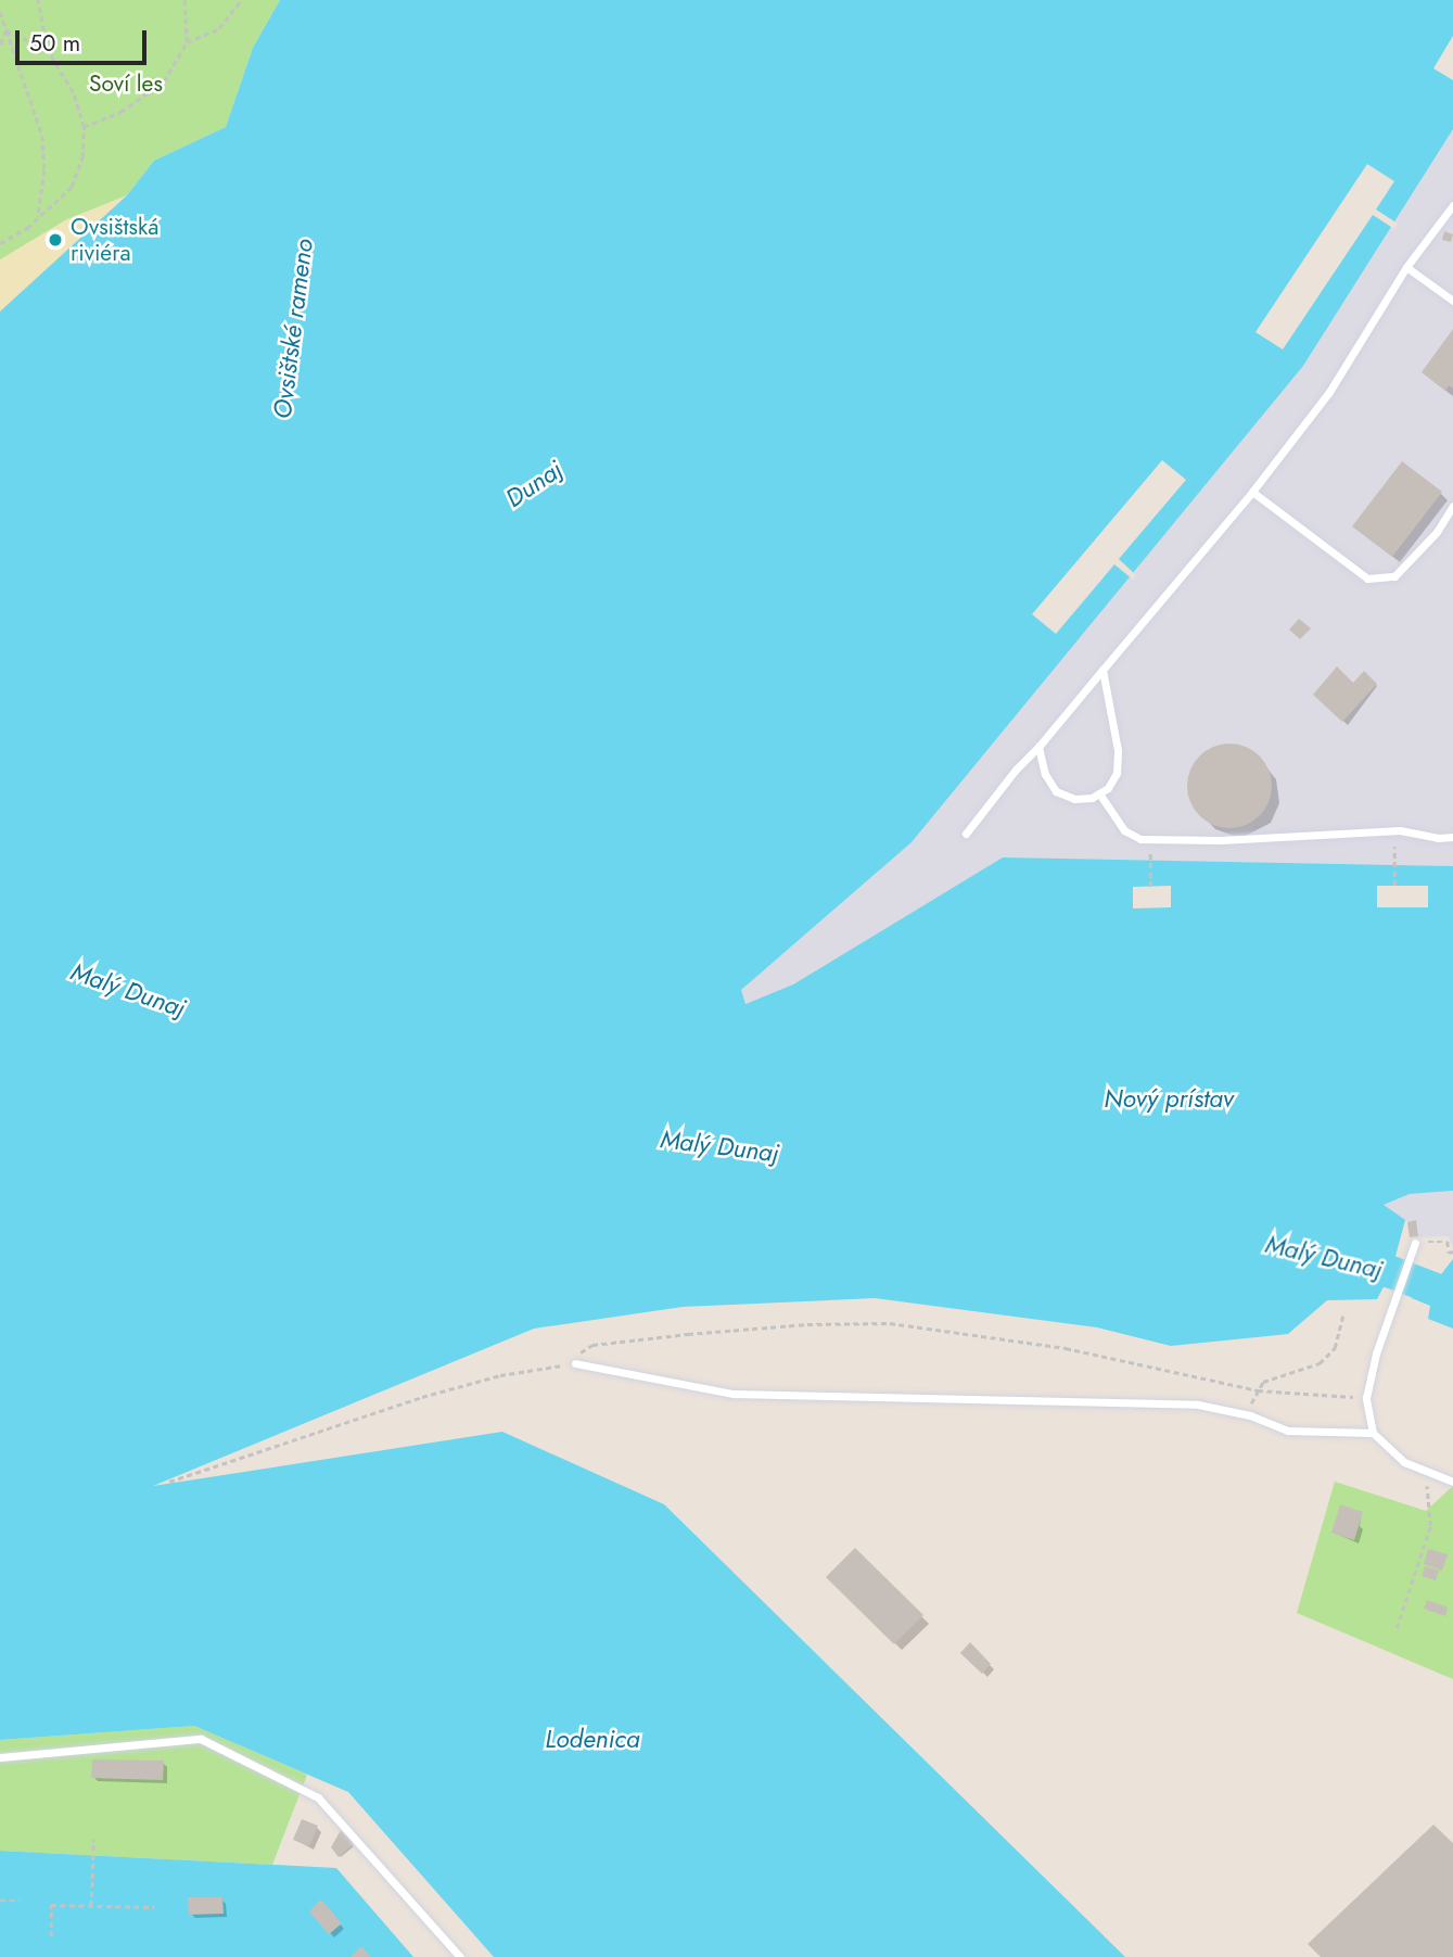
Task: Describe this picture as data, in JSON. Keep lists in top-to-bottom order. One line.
{"water":["Ovsištské rameno","Dunaj","Malý Dunaj","Nový prístav","Lodenica"],"parks":["Soví les"],"places":["Ovsištská riviéra"],"scale_bar":"50 m"}
